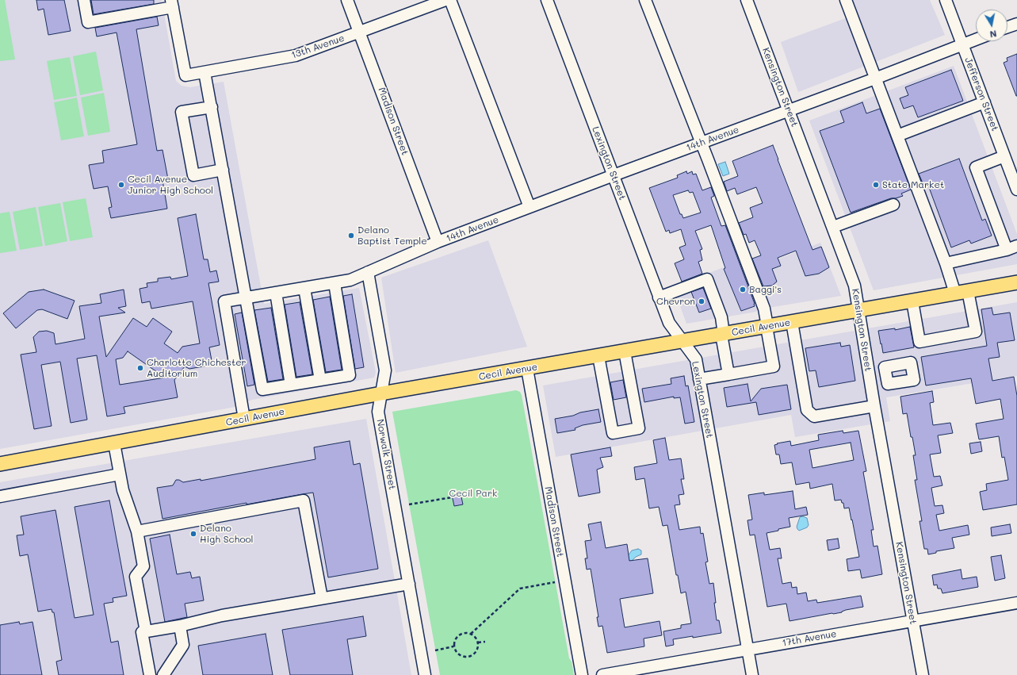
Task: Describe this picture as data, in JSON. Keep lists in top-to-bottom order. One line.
{"streets":{"main road":["Cecil Avenue"],"street":["13th Avenue","Kensington Street","Jefferson Street","Madison Street","14th Avenue","Lexington Street","Norwalk Street","17th Avenue"]},"crossings":[["13th Avenue","Madison Street"],["Kensington Street","14th Avenue"],["Kensington Street","Cecil Avenue"],["Kensington Street","17th Avenue"],["Jefferson Street","14th Avenue"],["Madison Street","14th Avenue"],["Madison Street","Cecil Avenue"],["14th Avenue","Lexington Street"],["Lexington Street","Cecil Avenue"],["Lexington Street","17th Avenue"],["Cecil Avenue","Norwalk Street"]],"parks":["Cecil Park"],"places":["Cecil Avenue Junior High School","State Market","Delano Baptist Temple","Baggi's","Chevron","Charlotte Chichester Auditorium","Delano High School"],"north":"bottom"}
